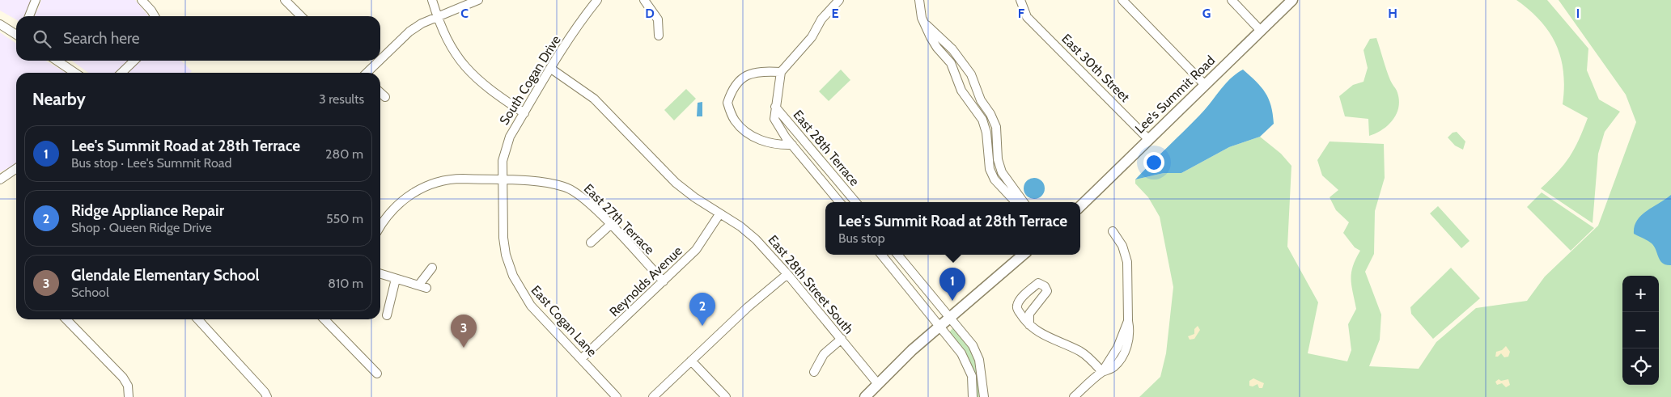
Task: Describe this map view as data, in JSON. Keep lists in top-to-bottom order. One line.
{"streets":{"main road":["Lee's Summit Road"],"street":["East 30th Street","South Cogan Drive","East 28th Terrace","East 27th Terrace","Reynolds Avenue","East 28th Street South","East Cogan Lane"]},"crossings":[["East 30th Street","Lee's Summit Road"],["South Cogan Drive","East 27th Terrace"],["South Cogan Drive","East 28th Street South"],["South Cogan Drive","East Cogan Lane"],["East 27th Terrace","Reynolds Avenue"],["East 27th Terrace","East Cogan Lane"],["Reynolds Avenue","East 28th Street South"],["Reynolds Avenue","East Cogan Lane"]],"page":{"search":"Search here","heading":["Nearby","3 results"],"list":[{"mark":"1","name":"Lee's Summit Road at 28th Terrace","note":"Bus stop · Lee's Summit Road","value":"280 m"},{"mark":"2","name":"Ridge Appliance Repair","note":"Shop · Queen Ridge Drive","value":"550 m"},{"mark":"3","name":"Glendale Elementary School","note":"School","value":"810 m"}],"popup":["Lee's Summit Road at 28th Terrace","Bus stop"],"pins":["1","2","3"],"map_buttons":["+","−"]},"grid":{"columns":["C","D","E","F","G","H","I"]}}
